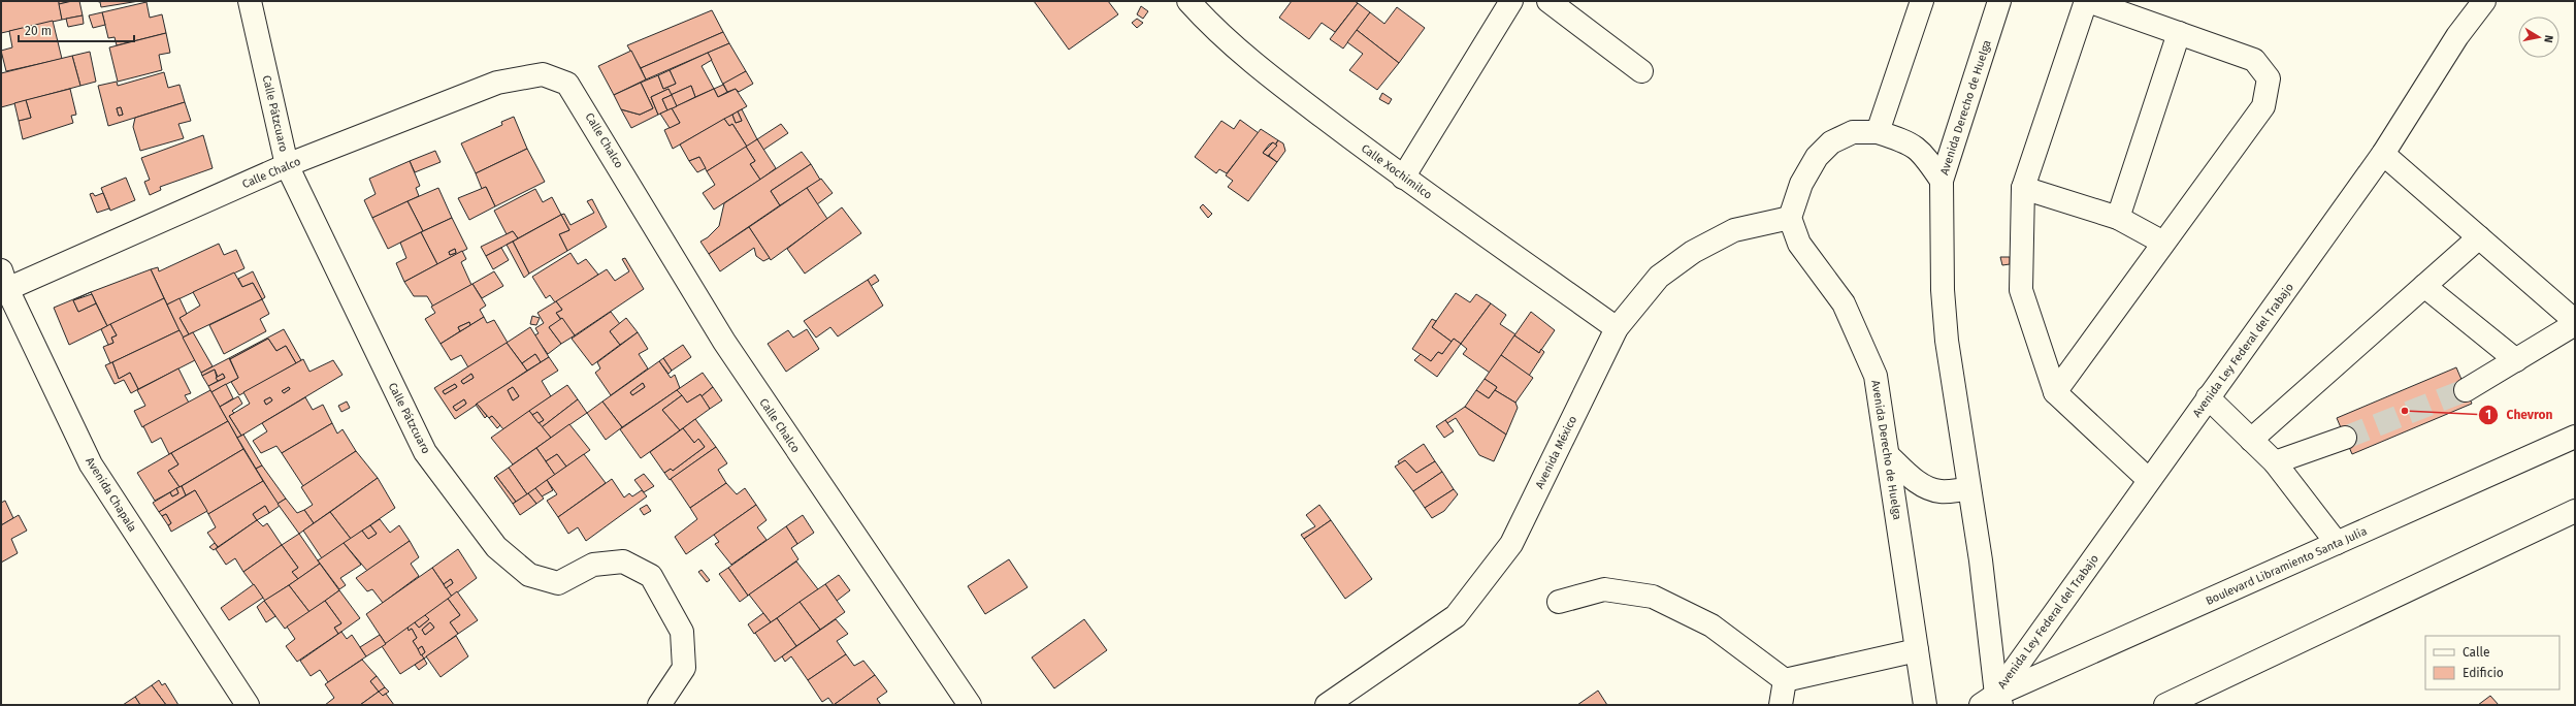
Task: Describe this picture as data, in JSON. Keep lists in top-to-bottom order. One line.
{"streets":{"street":["Avenida Derecho de Huelga","Calle Pátzcuaro","Calle Chalco","Calle Xochimilco","Avenida Ley Federal del Trabajo","Avenida México","Avenida Chapala","Boulevard Libramiento Santa Julia"]},"crossings":[["Avenida Derecho de Huelga","Avenida Ley Federal del Trabajo"],["Avenida Derecho de Huelga","Avenida México"],["Avenida Derecho de Huelga","Boulevard Libramiento Santa Julia"],["Calle Pátzcuaro","Calle Chalco"],["Calle Chalco","Avenida Chapala"],["Calle Xochimilco","Avenida México"],["Avenida Ley Federal del Trabajo","Boulevard Libramiento Santa Julia"]],"places":["Chevron"],"legend":["Calle","Edificio"],"scale_bar":"20 m","north":"right"}
